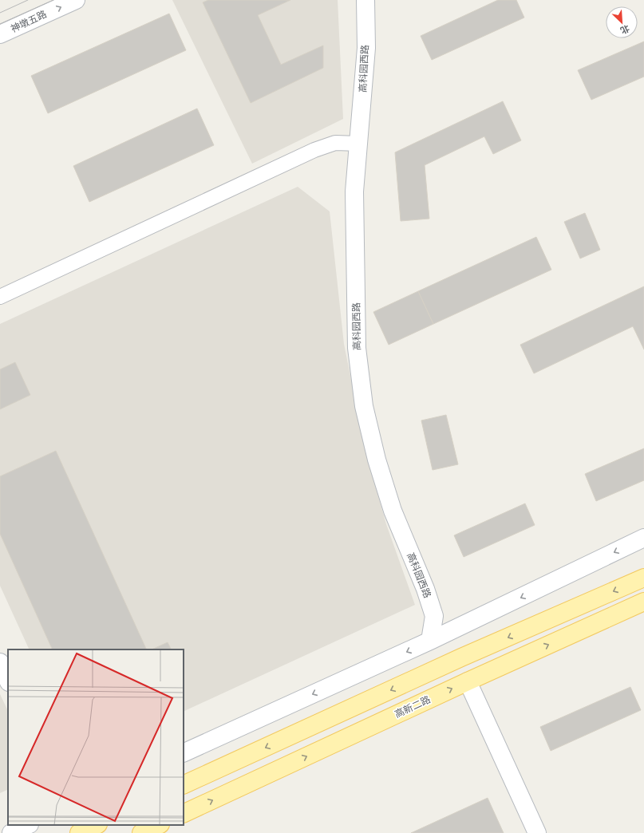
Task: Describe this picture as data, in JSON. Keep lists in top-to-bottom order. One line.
{"streets":{"main road":["高新二路"],"street":["神墩五路","高科园西路"]},"one_way":["神墩五路"],"north":"bottom right"}
